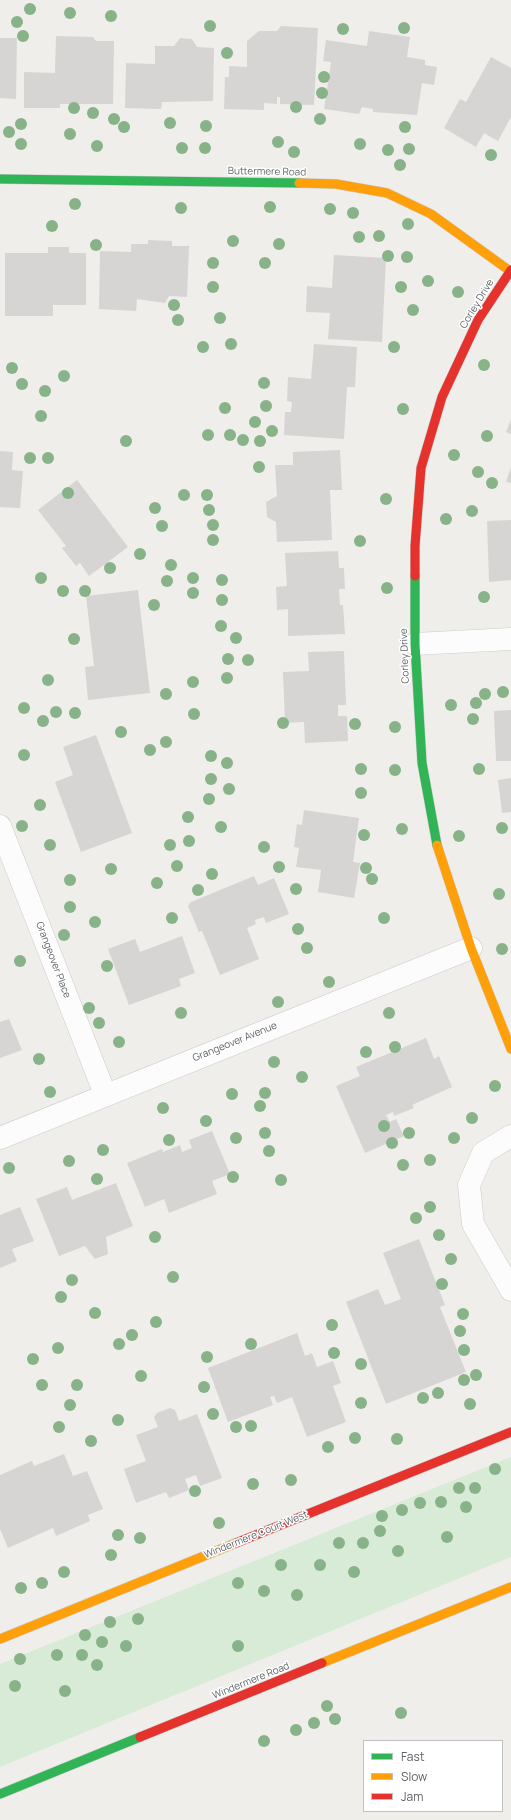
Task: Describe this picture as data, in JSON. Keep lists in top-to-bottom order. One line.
{"streets":{"street":["Buttermere Road","Corley Drive","Grangeover Place","Grangeover Avenue","Windermere Court West","Windermere Road"]},"crossings":[["Buttermere Road","Corley Drive"],["Corley Drive","Grangeover Avenue"],["Grangeover Place","Grangeover Avenue"]],"legend":["Fast","Slow","Jam"]}
